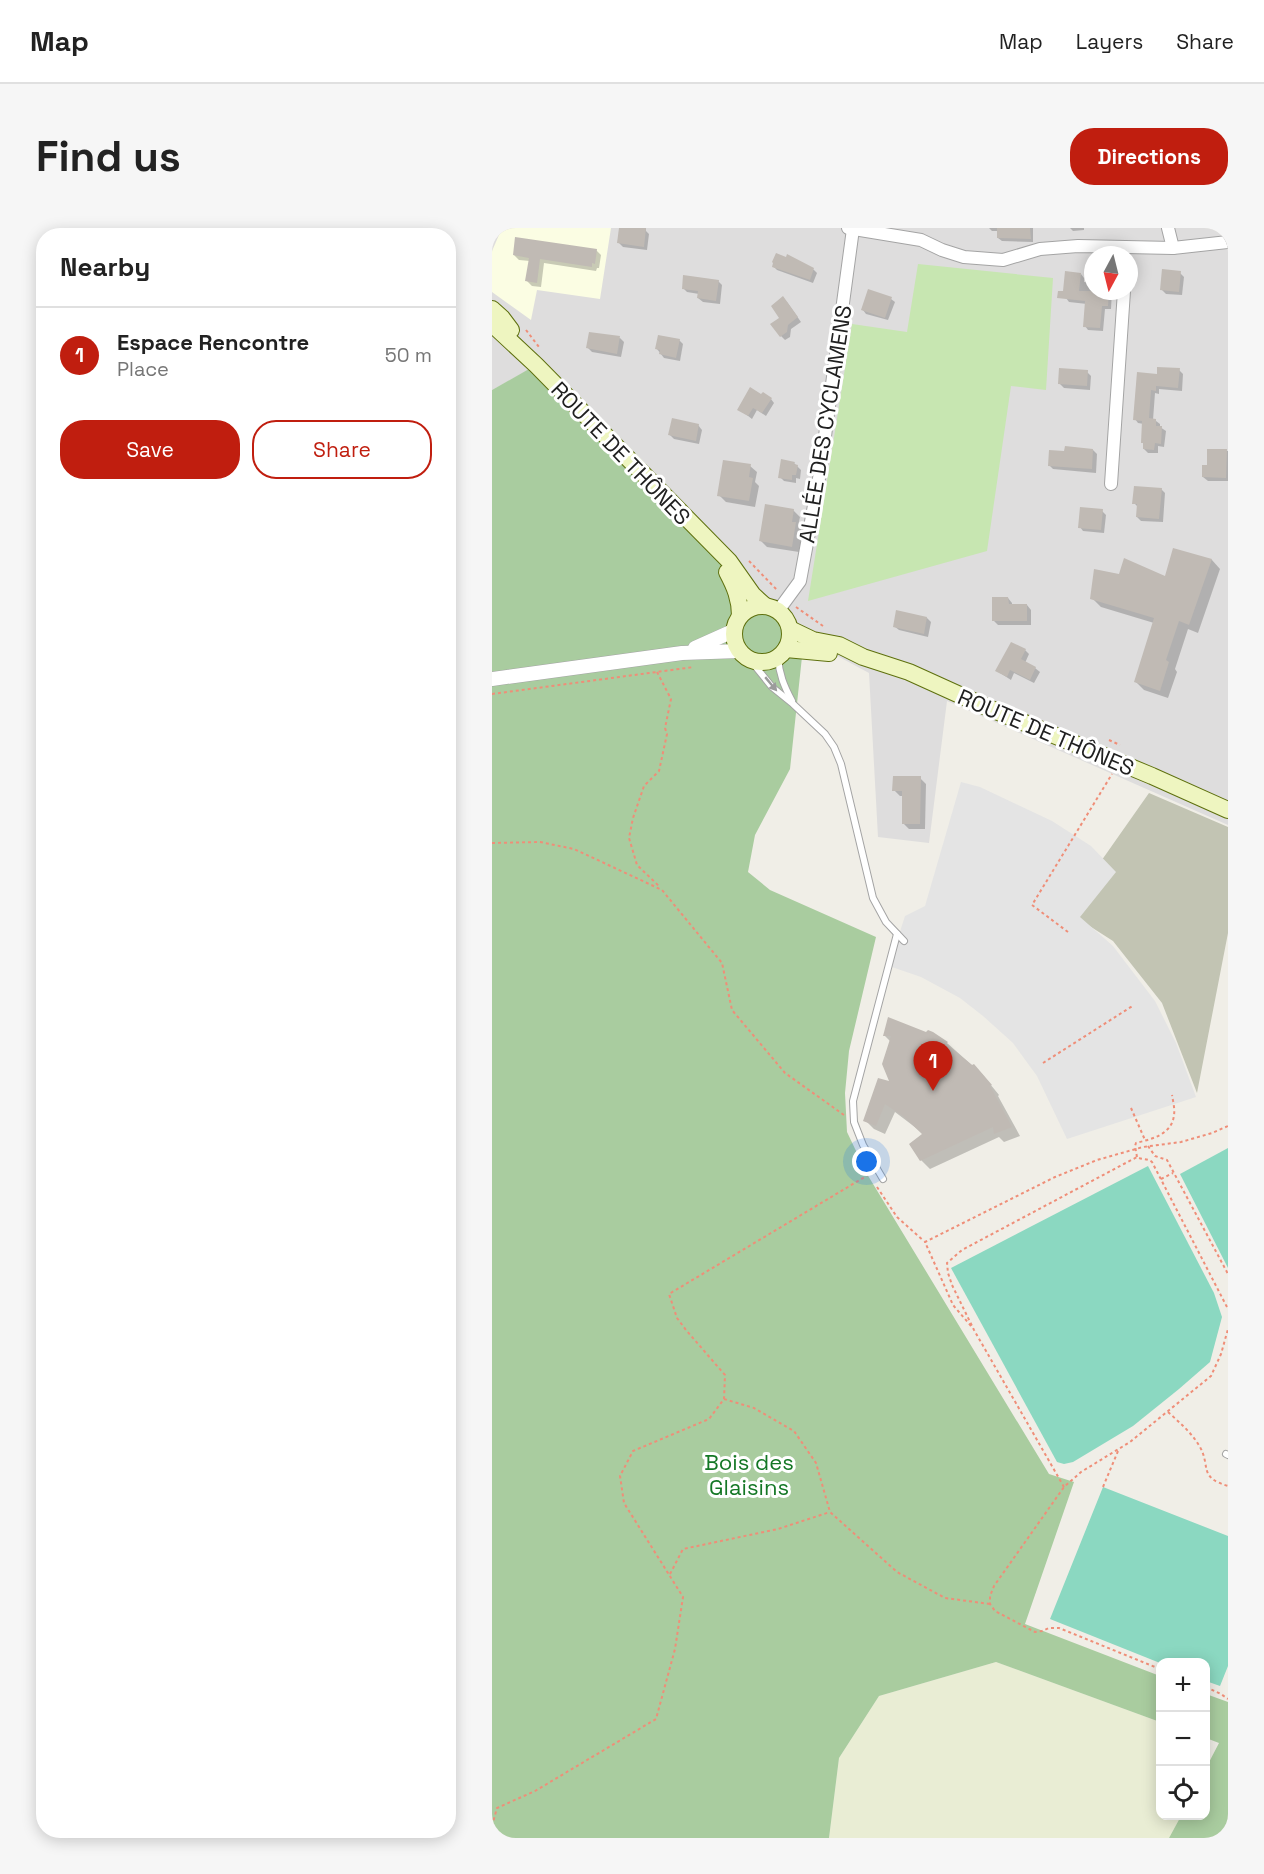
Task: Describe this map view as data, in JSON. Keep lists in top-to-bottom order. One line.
{"streets":{"main road":["ROUTE DE THÔNES"],"street":["ALLÉE DES CYCLAMENS"]},"crossings":[["ALLÉE DES CYCLAMENS","ROUTE DE THÔNES"]],"parks":["Bois des Glaisins"],"north":"bottom","page":{"header":"Map","nav":["Map","Layers","Share"],"buttons":["Directions",["Save","Share"]],"title":"Find us","heading":"Nearby","list":[{"mark":"1","name":"Espace Rencontre","note":"Place","value":"50 m"}],"pins":"1","map_buttons":["+","−"]}}
